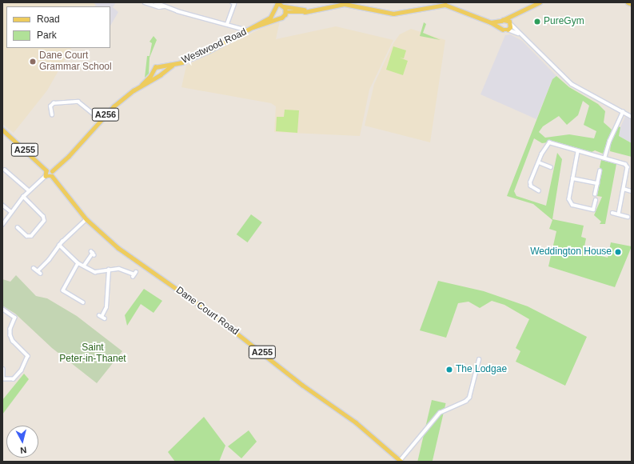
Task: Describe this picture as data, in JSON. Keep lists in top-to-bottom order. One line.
{"streets":{"main road":["Westwood Road","A256","A255","Dane Court Road"]},"crossings":[["Westwood Road","A256"]],"parks":["Saint Peter-in-Thanet"],"places":["PureGym","Dane Court Grammar School","Weddington House","The Lodgae"],"legend":["Road","Park"],"north":"bottom"}
